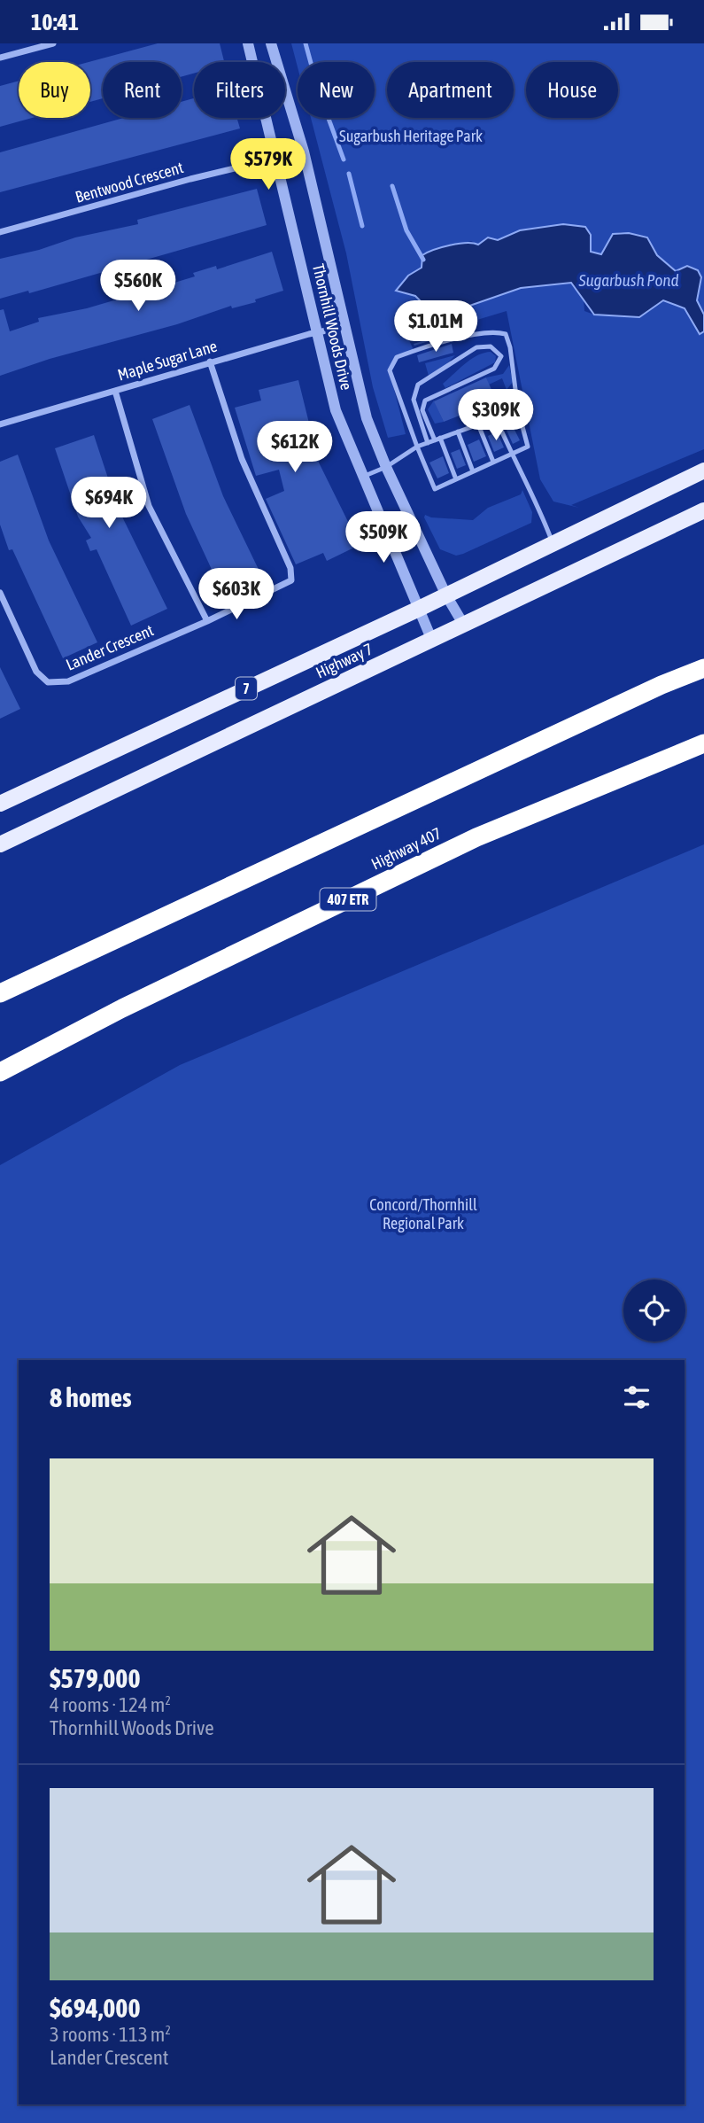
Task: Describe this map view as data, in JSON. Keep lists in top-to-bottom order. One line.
{"streets":{"highway":["Highway 407","407 ETR"],"main road":["Highway 7","7"],"street":["Bentwood Crescent","Thornhill Woods Drive","Maple Sugar Lane","Lander Crescent"]},"crossings":[["Bentwood Crescent","Thornhill Woods Drive"],["Thornhill Woods Drive","Maple Sugar Lane"],["Thornhill Woods Drive","Highway 7"],["Maple Sugar Lane","Lander Crescent"]],"water":["Sugarbush Pond"],"parks":["Sugarbush Heritage Park","Concord/Thornhill Regional Park"],"page":{"status":"10:41","chip":["Buy","Rent","Filters","New","Apartment","House"],"price":["$579K","$560K","$1.01M","$309K","$612K","$694K","$509K","$603K"],"heading":"8 homes","list":[{"name":"$579,000","note":"4 rooms · 124 m² · Thornhill Woods Drive"},{"name":"$694,000","note":"3 rooms · 113 m² · Lander Crescent"}]}}
